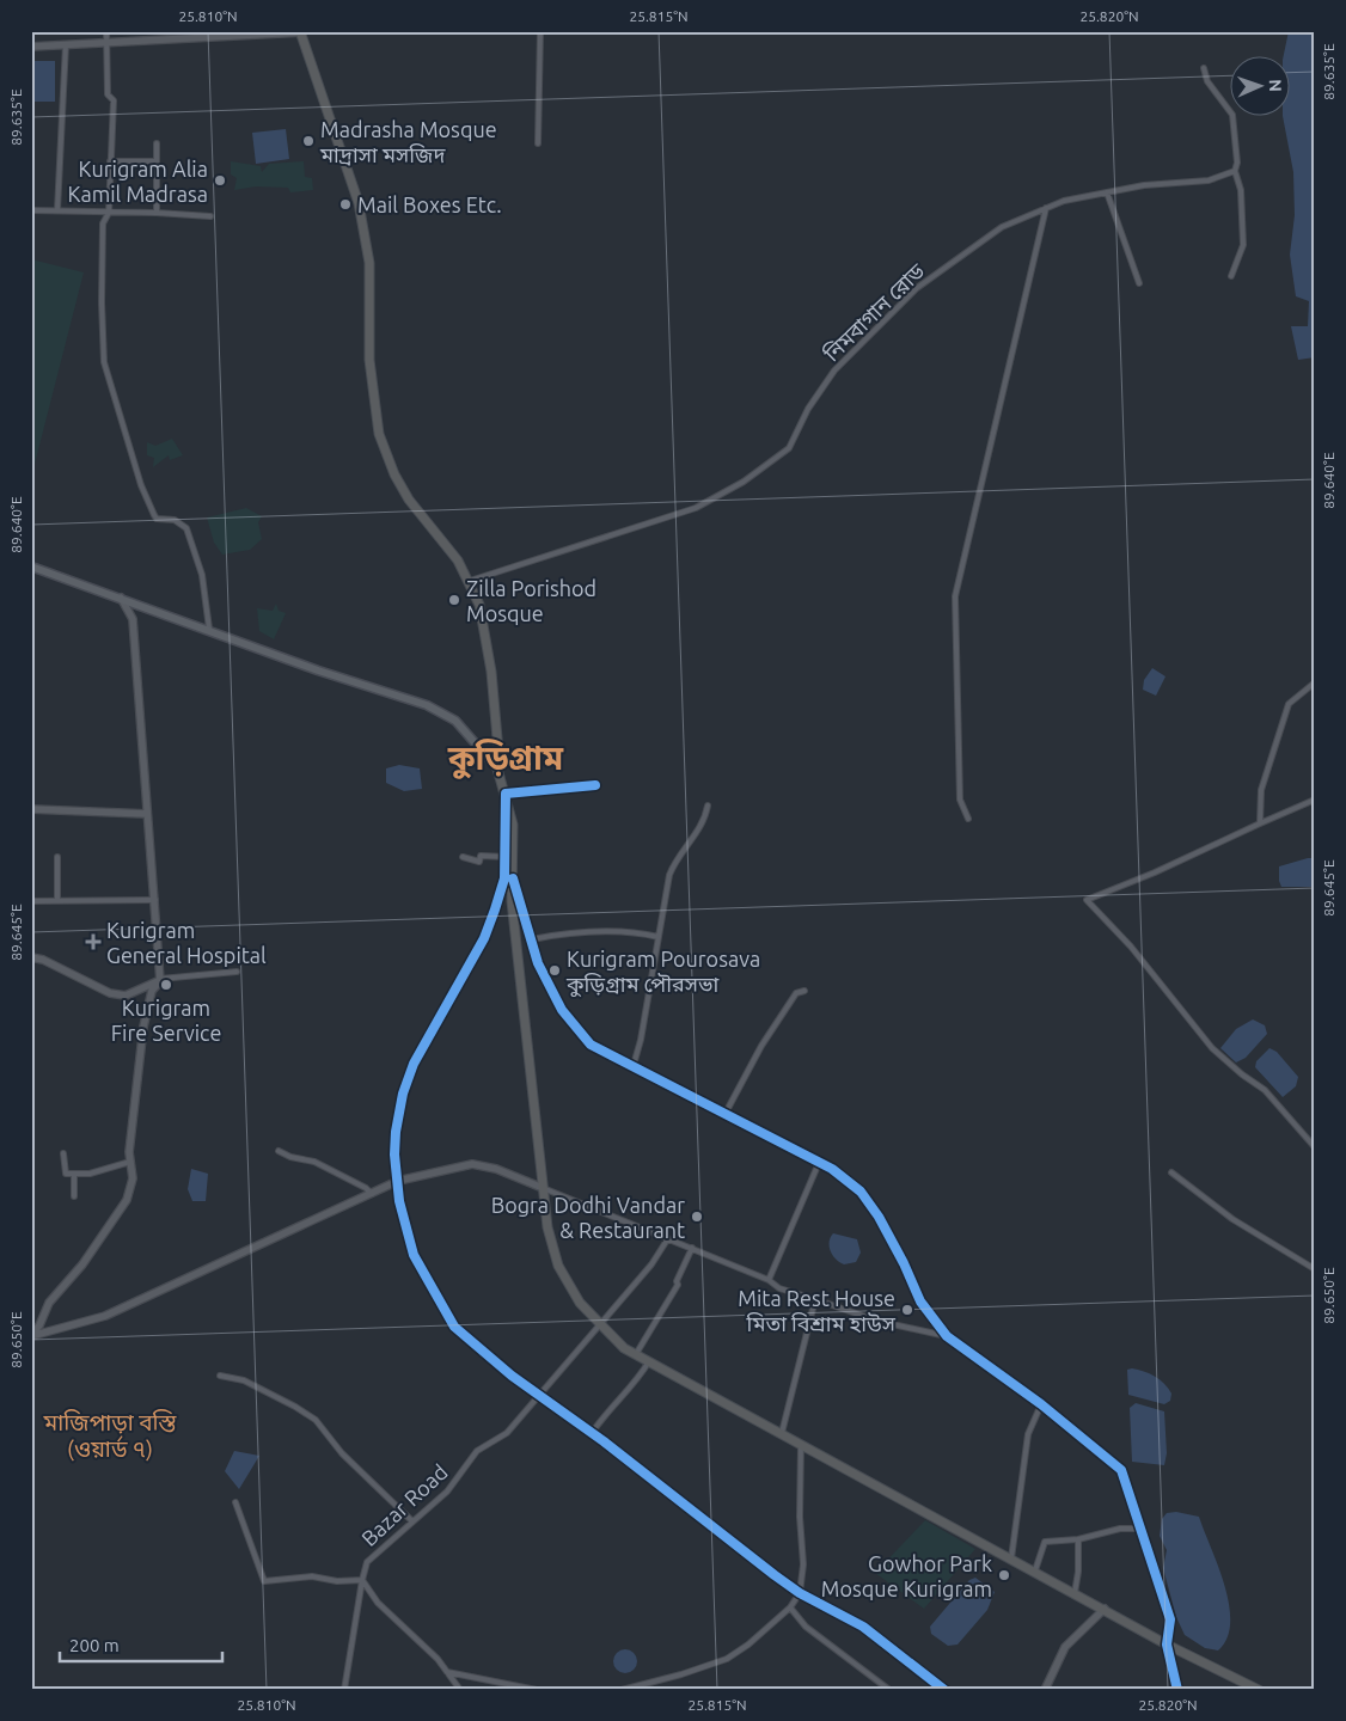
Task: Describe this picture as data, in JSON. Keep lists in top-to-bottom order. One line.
{"streets":{"street":["নিমবাগান রোড","Bazar Road"]},"districts":["কুড়িগ্রাম","মাজিপাড়া বস্তি (ওয়ার্ড ৭)"],"places":{"other":["Madrasha Mosque মাদ্রাসা মসজিদ","Kurigram Alia Kamil Madrasa","Mail Boxes Etc.","Zilla Porishod Mosque","Kurigram Pourosava কুড়িগ্রাম পৌরসভা","Kurigram Fire Service","Bogra Dodhi Vandar & Restaurant","Mita Rest House মিতা বিশ্রাম হাউস","Gowhor Park Mosque Kurigram"],"health":["Kurigram General Hospital"]},"scale_bar":"200 m","north":"right","coordinates":["25.810°N","25.815°N","25.820°N","89.635°E","89.640°E","89.645°E","89.650°E"]}
